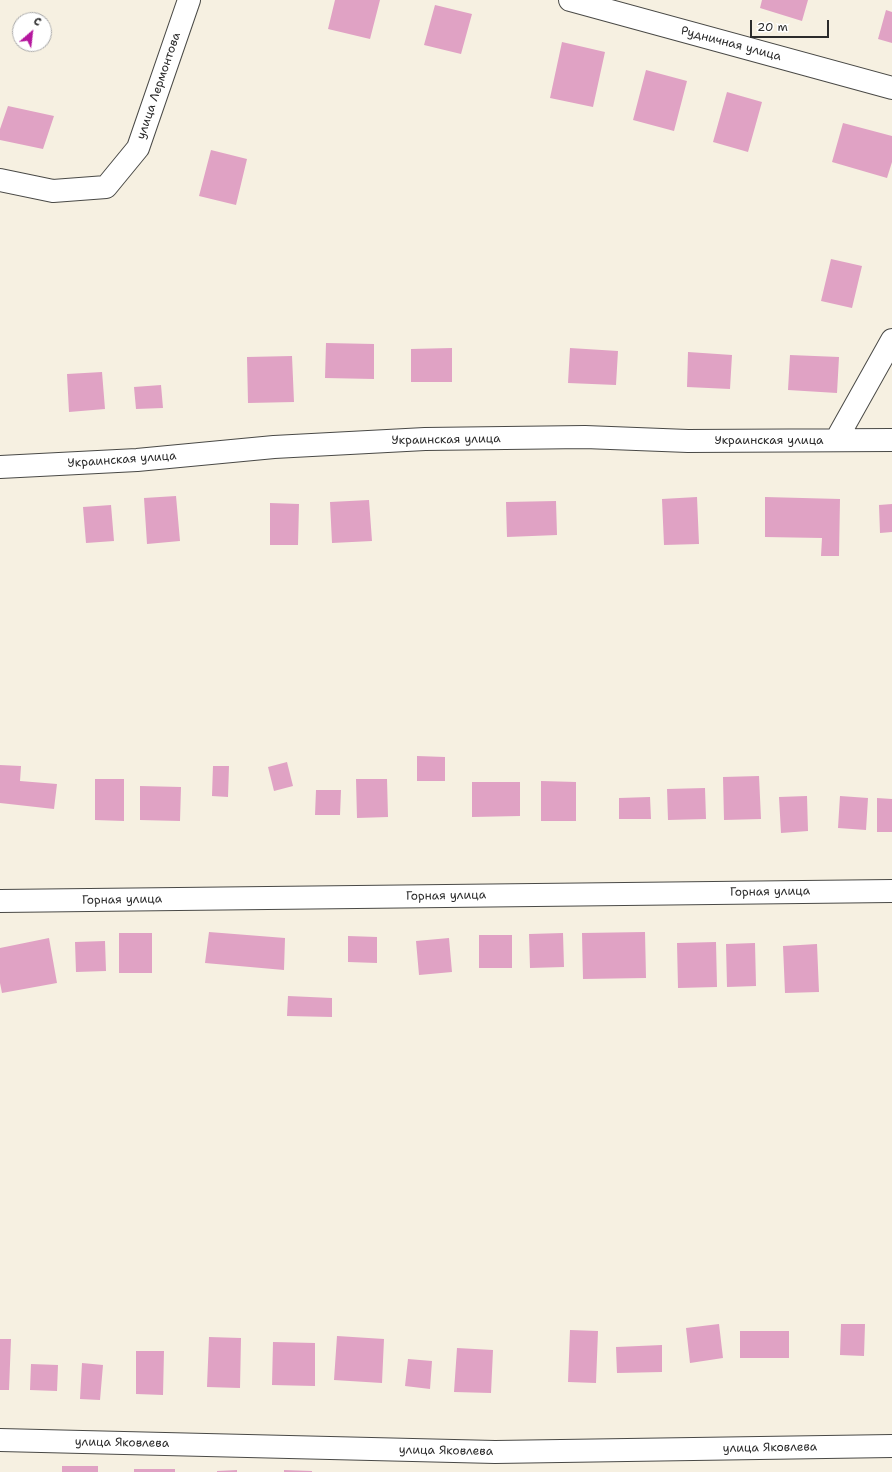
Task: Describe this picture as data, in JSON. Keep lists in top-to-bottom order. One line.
{"streets":{"street":["Рудничная улица","улица Лермонтова","Украинская улица","Горная улица","улица Яковлева"]},"scale_bar":"20 m","north":"top right"}
